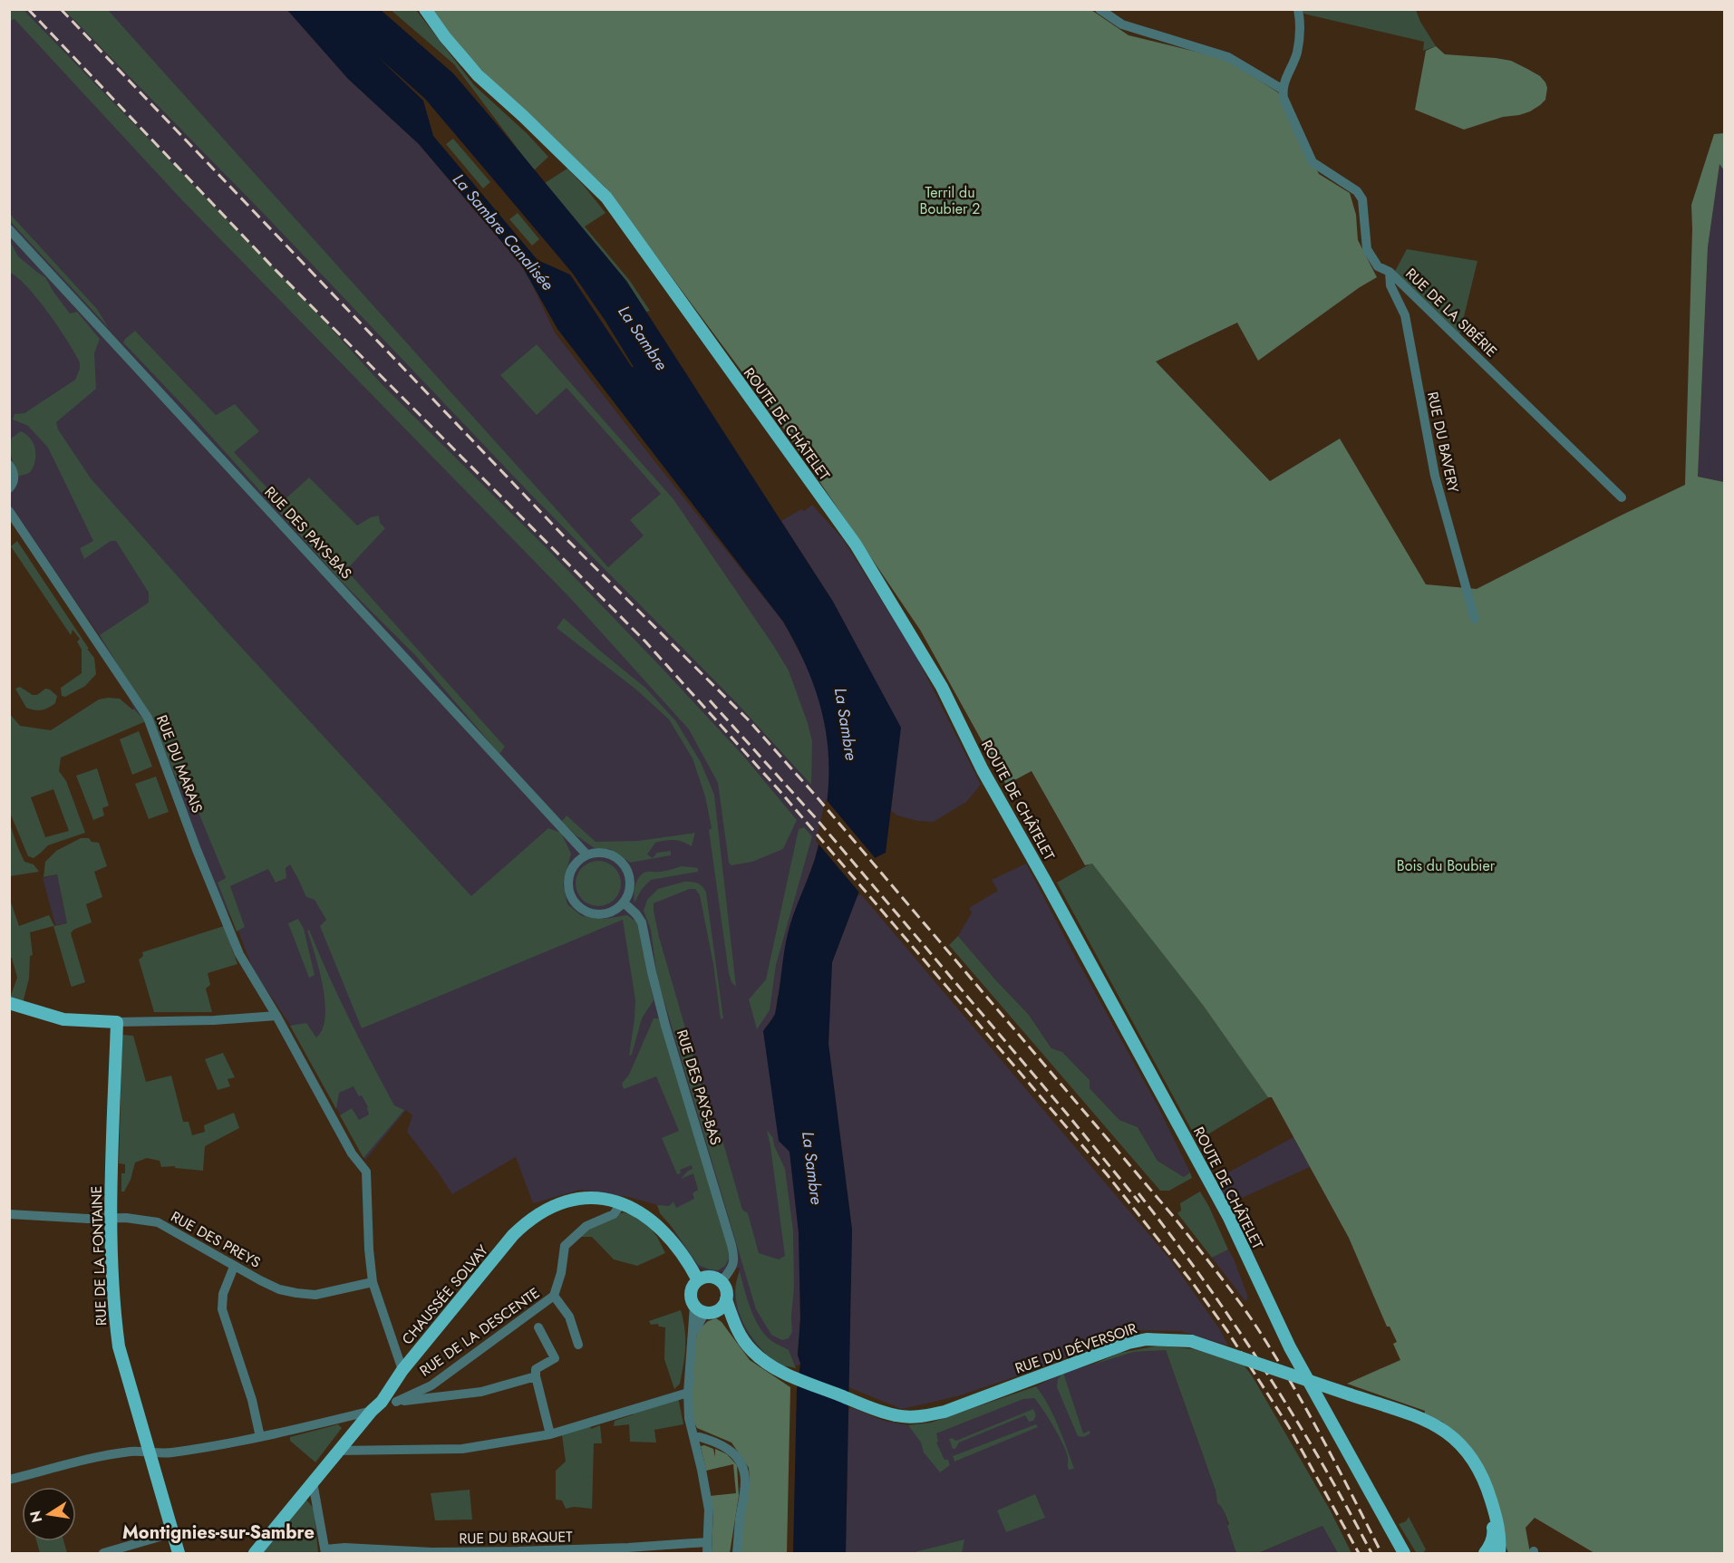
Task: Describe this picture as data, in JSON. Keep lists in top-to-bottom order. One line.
{"streets":{"main road":["ROUTE DE CHÂTELET","RUE DE LA FONTAINE","CHAUSSÉE SOLVAY","RUE DU DÉVERSOIR"],"street":["RUE DE LA SIBÉRIE","RUE DU BAVERY","RUE DES PAYS-BAS","RUE DU MARAIS","RUE DES PREYS","RUE DE LA DESCENTE","RUE DU BRAQUET"]},"crossings":[["RUE DE LA SIBÉRIE","RUE DU BAVERY"],["RUE DES PAYS-BAS","CHAUSSÉE SOLVAY"],["RUE DES PAYS-BAS","RUE DU DÉVERSOIR"],["RUE DU MARAIS","RUE DES PREYS"],["RUE DU MARAIS","CHAUSSÉE SOLVAY"],["RUE DES PREYS","RUE DE LA FONTAINE"],["CHAUSSÉE SOLVAY","RUE DE LA DESCENTE"],["CHAUSSÉE SOLVAY","RUE DU DÉVERSOIR"]],"districts":["Montignies-sur-Sambre"],"water":["La Sambre Canalisée","La Sambre"],"parks":["Terril du Boubier 2","Bois du Boubier"],"north":"left"}
